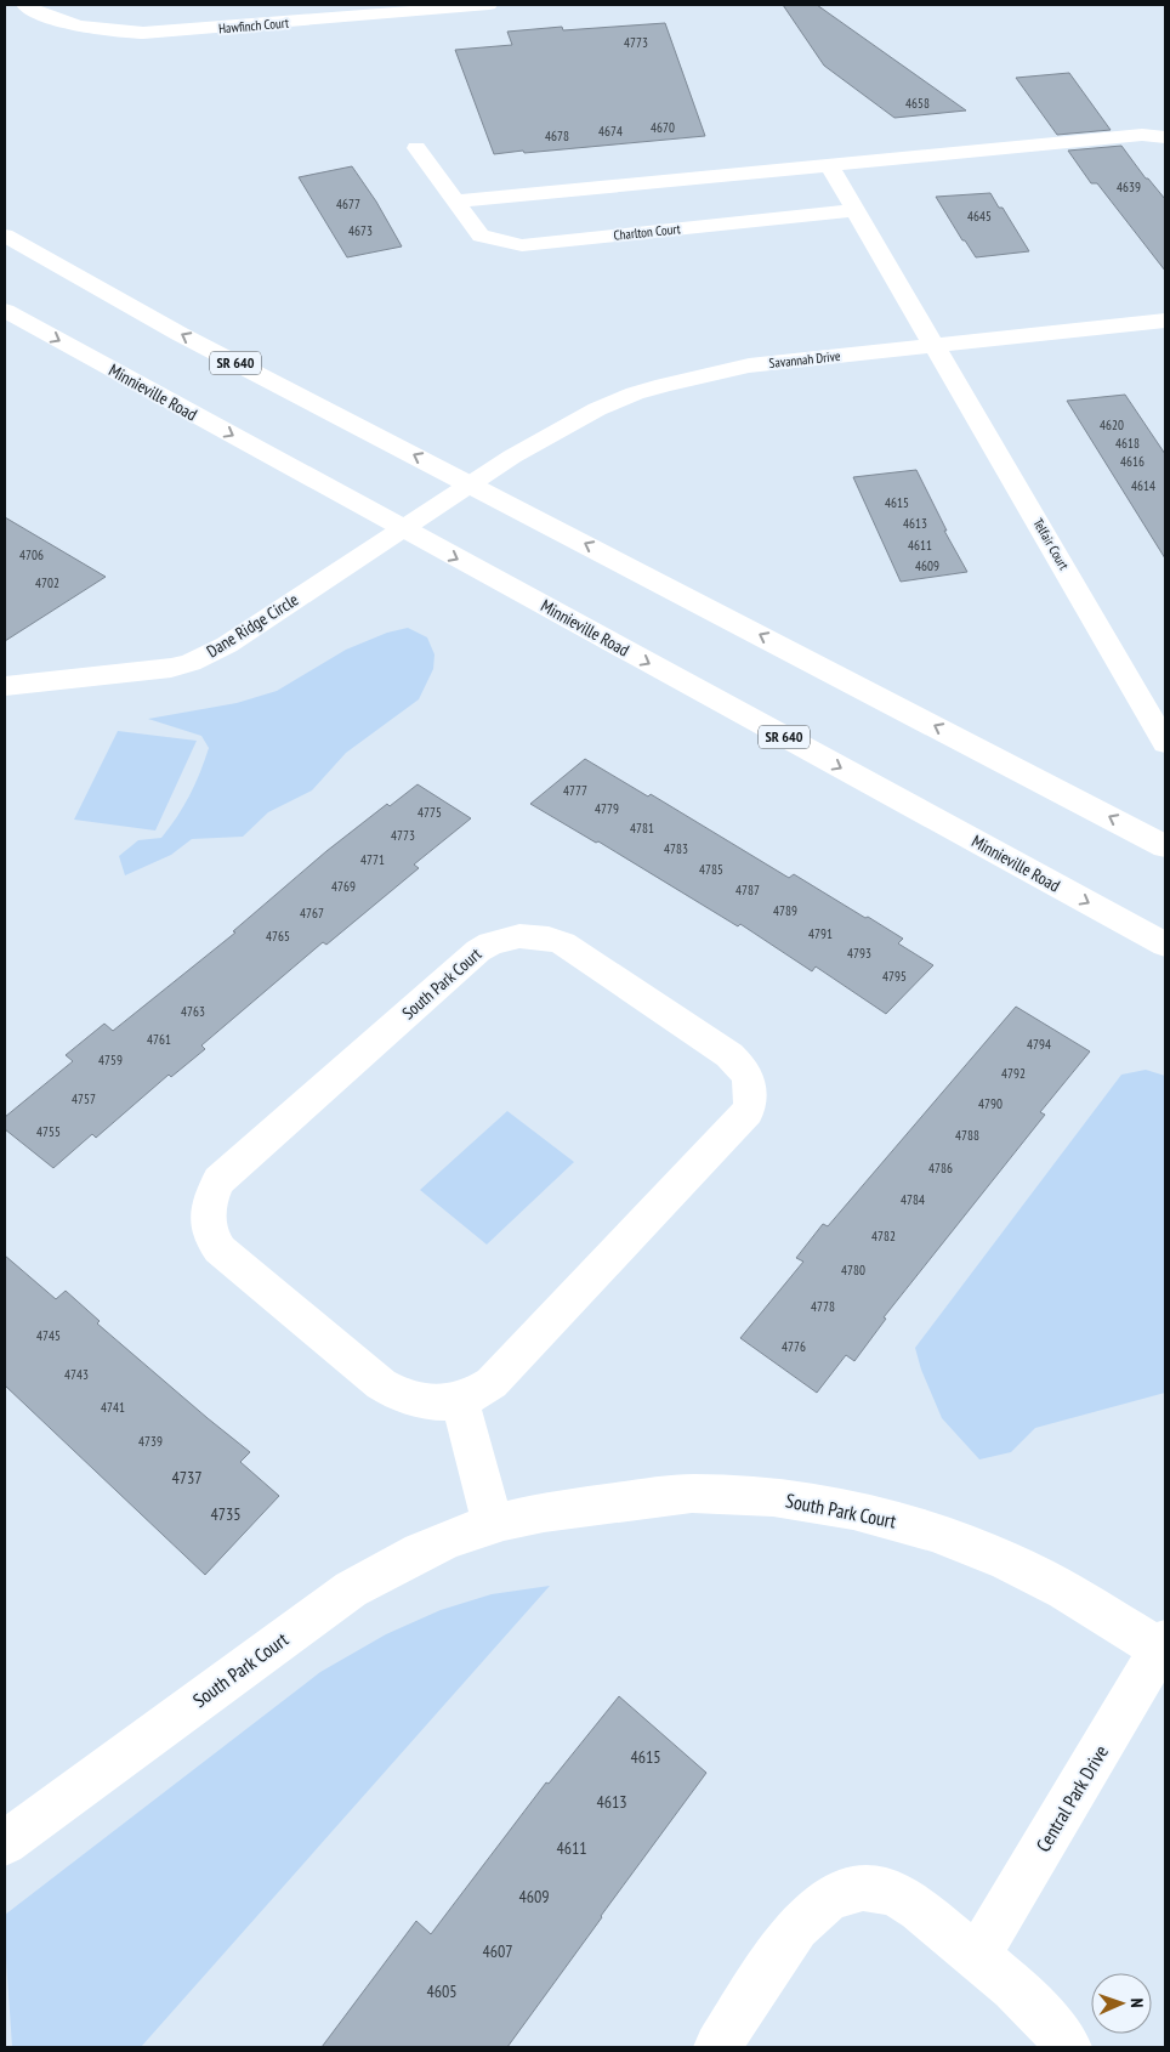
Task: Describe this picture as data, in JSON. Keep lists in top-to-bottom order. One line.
{"streets":{"street":["Hawfinch Court","Charlton Court","Savannah Drive","SR 640","Minnieville Road","Telfair Court","Dane Ridge Circle","South Park Court","Central Park Drive"]},"crossings":[["Savannah Drive","SR 640"],["Savannah Drive","Telfair Court"],["Savannah Drive","Dane Ridge Circle"],["SR 640","Dane Ridge Circle"],["Minnieville Road","Dane Ridge Circle"],["South Park Court","Central Park Drive"]],"house_numbers":["4773","4658","4670","4674","4678","4639","4677","4645","4673","4620","4618","4616","4614","4615","4613","4611","4706","4609","4702","4777","4779","4775","4781","4773","4783","4771","4785","4769","4787","4789","4767","4791","4765","4793","4795","4763","4761","4794","4759","4792","4757","4790","4755","4788","4786","4784","4782","4780","4778","4745","4776","4743","4741","4739","4737","4735","4615","4613","4611","4609","4607","4605"],"north":"right"}
